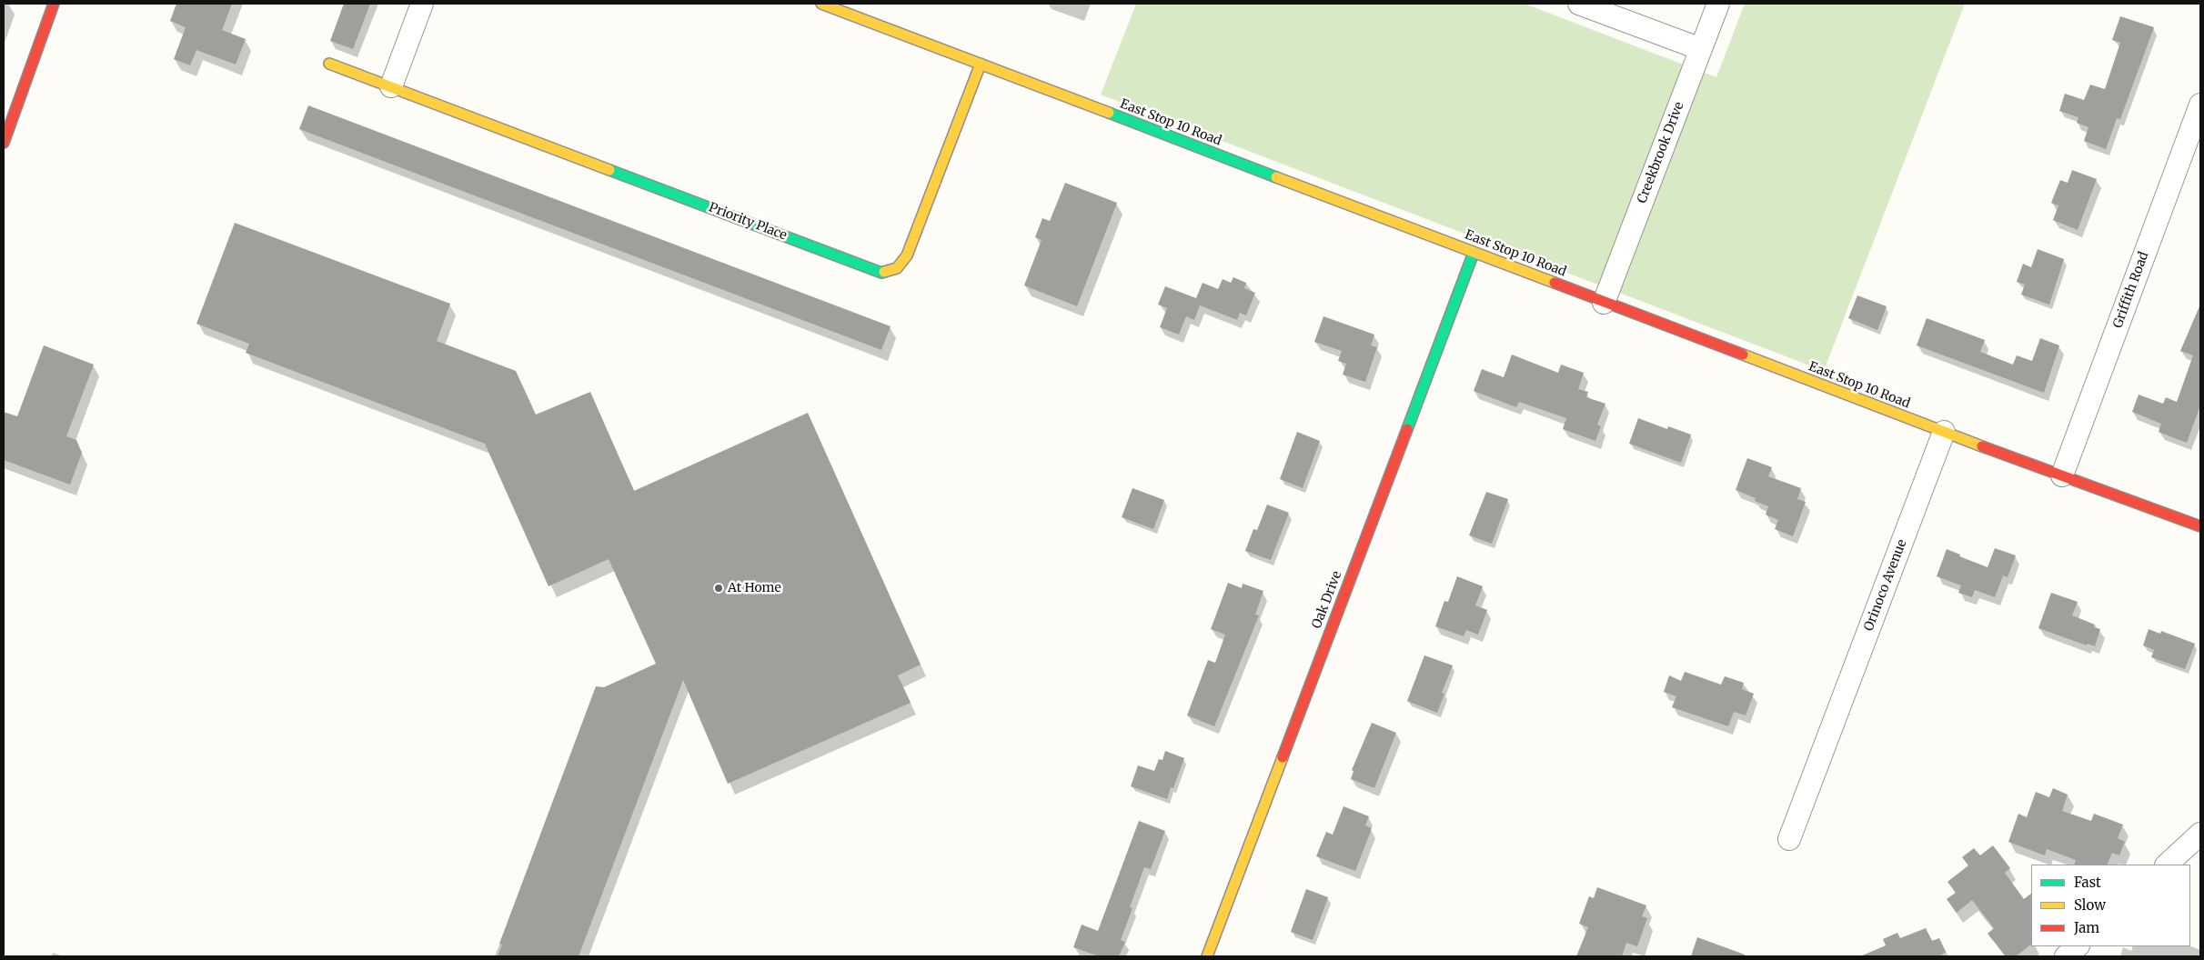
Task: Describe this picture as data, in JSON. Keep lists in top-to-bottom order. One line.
{"streets":{"street":["East Stop 10 Road","Creekbrook Drive","Priority Place","Griffith Road","Orinoco Avenue","Oak Drive"]},"crossings":[["East Stop 10 Road","Creekbrook Drive"],["East Stop 10 Road","Priority Place"],["East Stop 10 Road","Griffith Road"],["East Stop 10 Road","Orinoco Avenue"],["East Stop 10 Road","Oak Drive"]],"places":["At Home"],"legend":["Fast","Slow","Jam"]}
